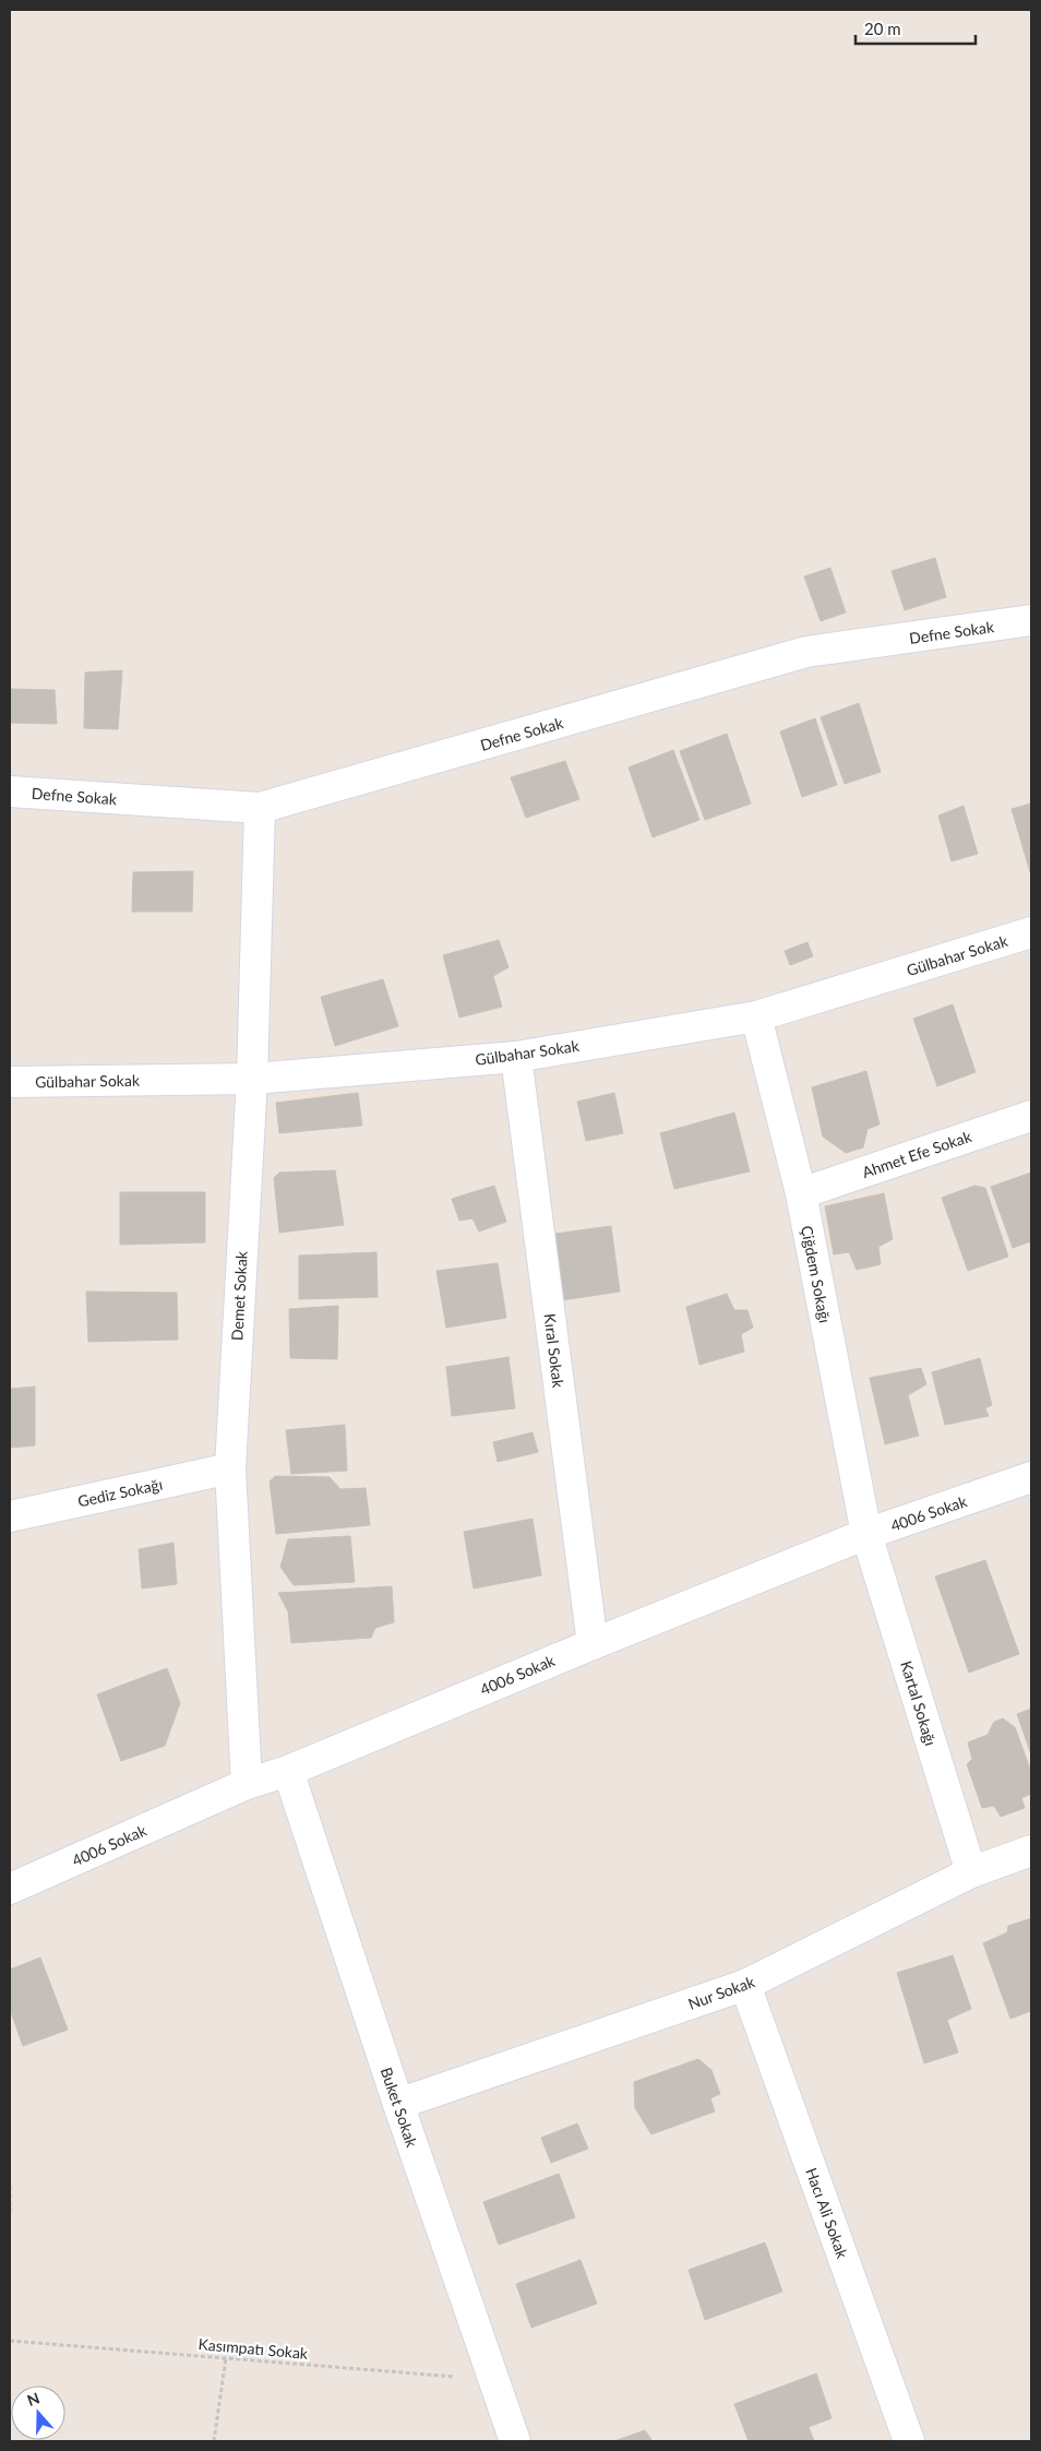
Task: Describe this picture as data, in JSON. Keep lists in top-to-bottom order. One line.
{"streets":{"street":["Defne Sokak","Gülbahar Sokak","Ahmet Efe Sokak","Çiğdem Sokağı","Demet Sokak","Kıral Sokak","Gediz Sokağı","4006 Sokak","Kartal Sokağı","Nur Sokak","Buket Sokak","Hacı Ali Sokak"],"path":["Kasımpatı Sokak"]},"crossings":[["Defne Sokak","Demet Sokak"],["Gülbahar Sokak","Çiğdem Sokağı"],["Gülbahar Sokak","Demet Sokak"],["Gülbahar Sokak","Kıral Sokak"],["Ahmet Efe Sokak","Çiğdem Sokağı"],["Çiğdem Sokağı","4006 Sokak"],["Çiğdem Sokağı","Kartal Sokağı"],["Demet Sokak","Gediz Sokağı"],["Demet Sokak","4006 Sokak"],["Kıral Sokak","4006 Sokak"],["4006 Sokak","Kartal Sokağı"],["4006 Sokak","Buket Sokak"],["Kartal Sokağı","Nur Sokak"],["Nur Sokak","Buket Sokak"],["Nur Sokak","Hacı Ali Sokak"],["Buket Sokak","Kasımpatı Sokak"]],"scale_bar":"20 m","north":"top"}
